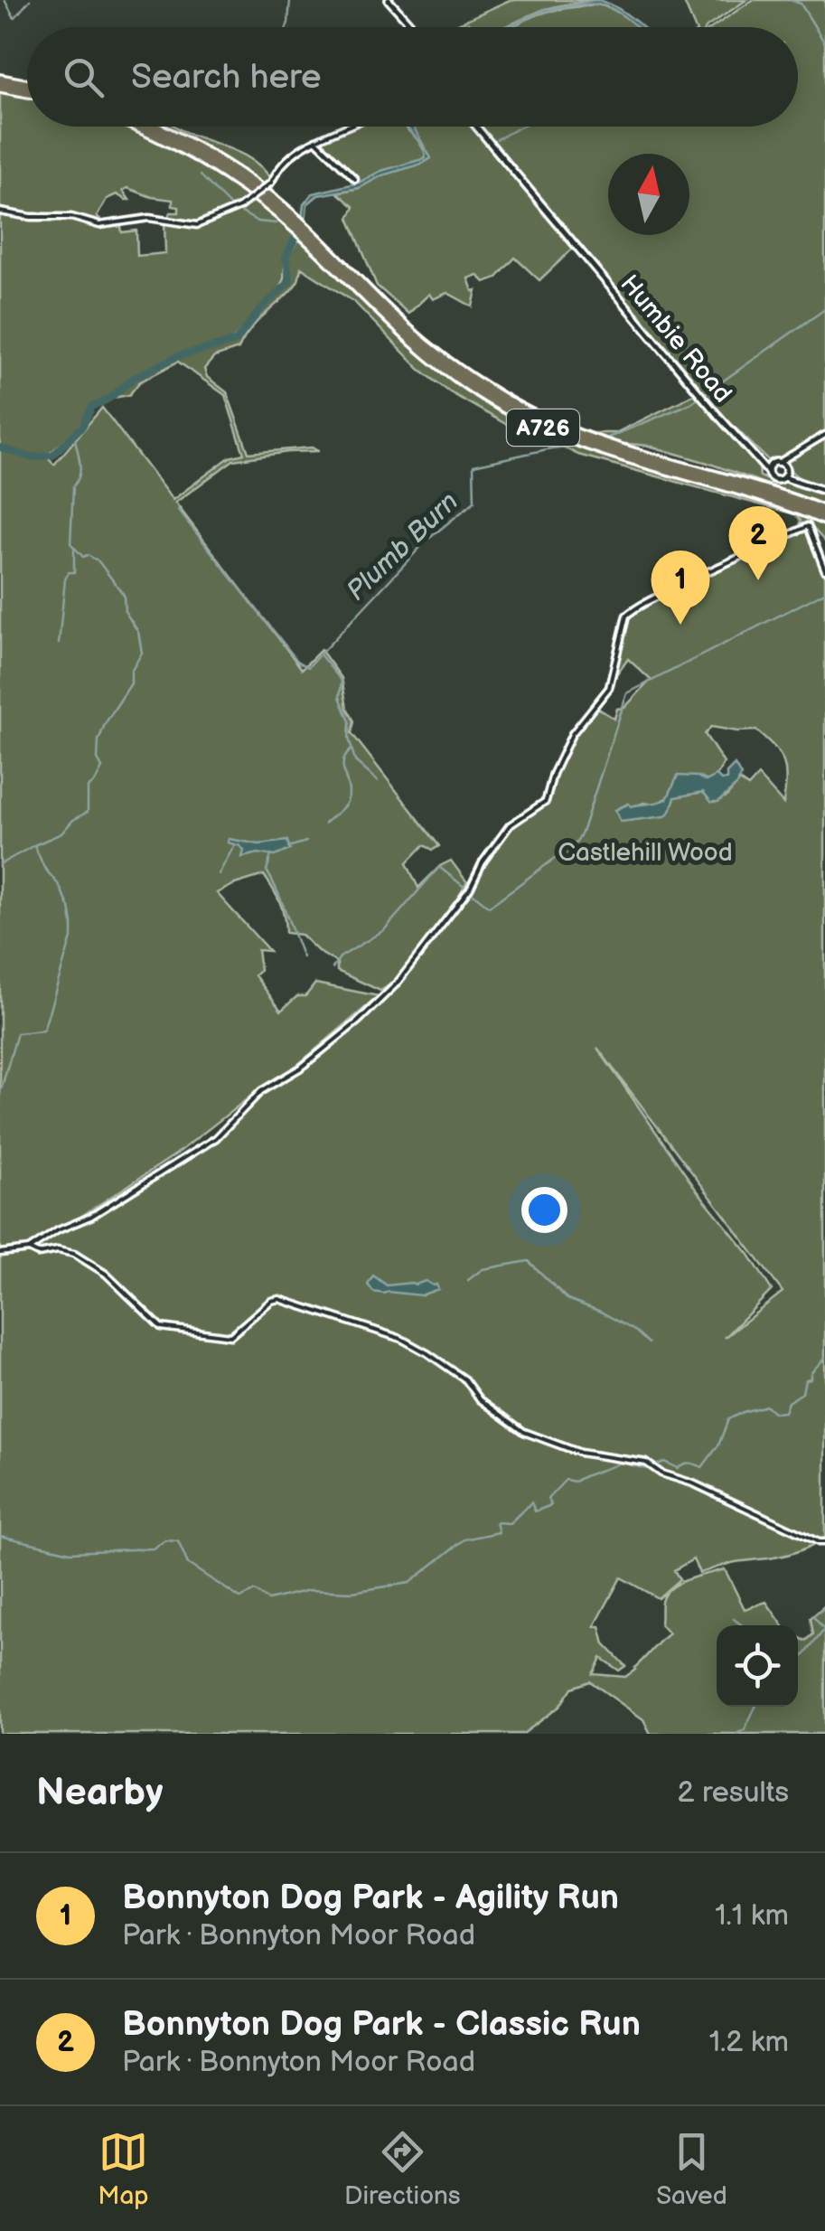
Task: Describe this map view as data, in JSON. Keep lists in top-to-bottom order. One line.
{"streets":{"highway":["A726"],"street":["Humbie Road"]},"water":["Plumb Burn"],"parks":["Castlehill Wood"],"north":"top","page":{"search":"Search here","pins":["2","1"],"heading":["Nearby","2 results"],"list":[{"mark":"1","name":"Bonnyton Dog Park - Agility Run","note":"Park · Bonnyton Moor Road","value":"1.1 km"},{"mark":"2","name":"Bonnyton Dog Park - Classic Run","note":"Park · Bonnyton Moor Road","value":"1.2 km"}],"nav":["Map","Directions","Saved"]}}
